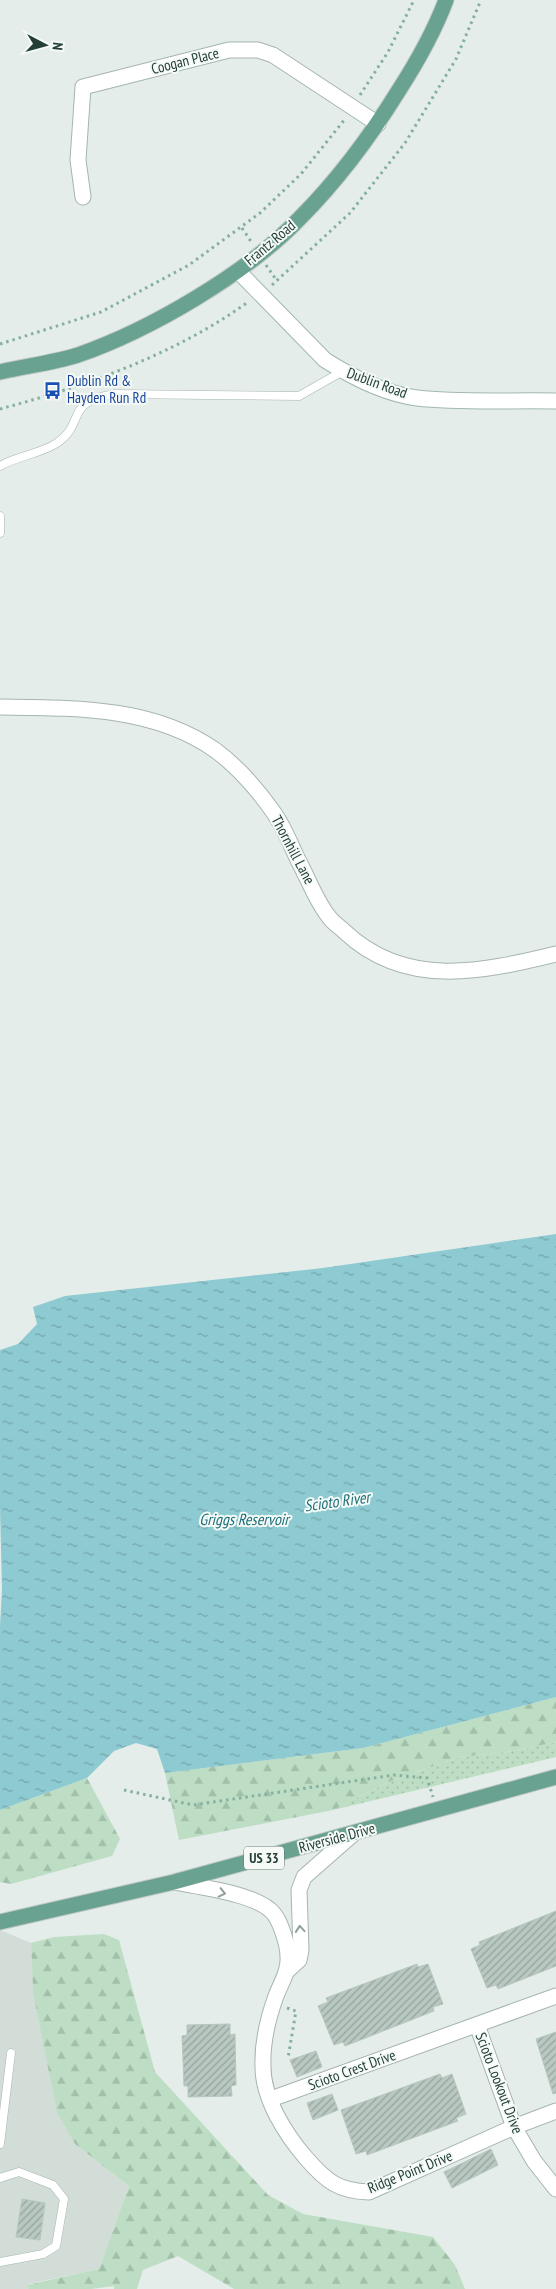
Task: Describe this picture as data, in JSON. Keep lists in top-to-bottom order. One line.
{"streets":{"main road":["Frantz Road","Riverside Drive","US 33"],"street":["Coogan Place","Dublin Road","Thornhill Lane","Scioto Crest Drive","Scioto Lookout Drive","Ridge Point Drive"]},"crossings":[["Coogan Place","Frantz Road"],["Frantz Road","Dublin Road"],["Scioto Crest Drive","Scioto Lookout Drive"],["Scioto Crest Drive","Ridge Point Drive"],["Scioto Lookout Drive","Ridge Point Drive"]],"water":["Scioto River","Griggs Reservoir"],"places":{"bus stop":["Dublin Rd & Hayden Run Rd"]},"north":"right"}
